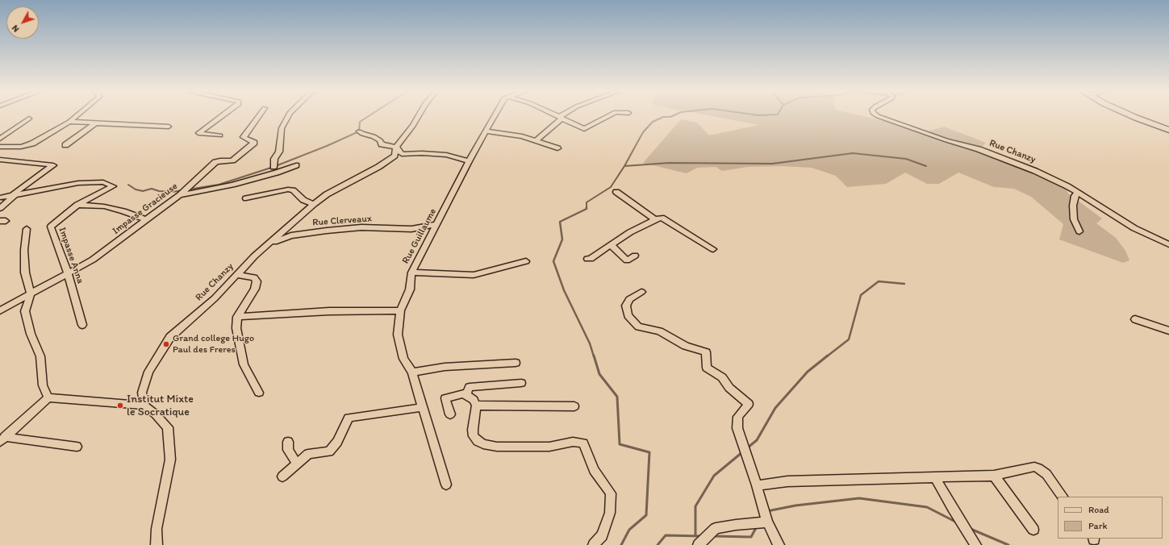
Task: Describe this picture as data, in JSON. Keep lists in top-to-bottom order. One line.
{"streets":{"street":["Rue Chanzy","Impasse Gracieuse","Rue Clerveaux","Rue Guillaume","Impasse Anna"]},"crossings":[["Rue Chanzy","Rue Clerveaux"],["Impasse Gracieuse","Impasse Anna"],["Rue Clerveaux","Rue Guillaume"]],"places":["Grand college Hugo Paul des Freres","Institut Mixte le Socratique"],"legend":["Road","Park"],"north":"bottom left"}
